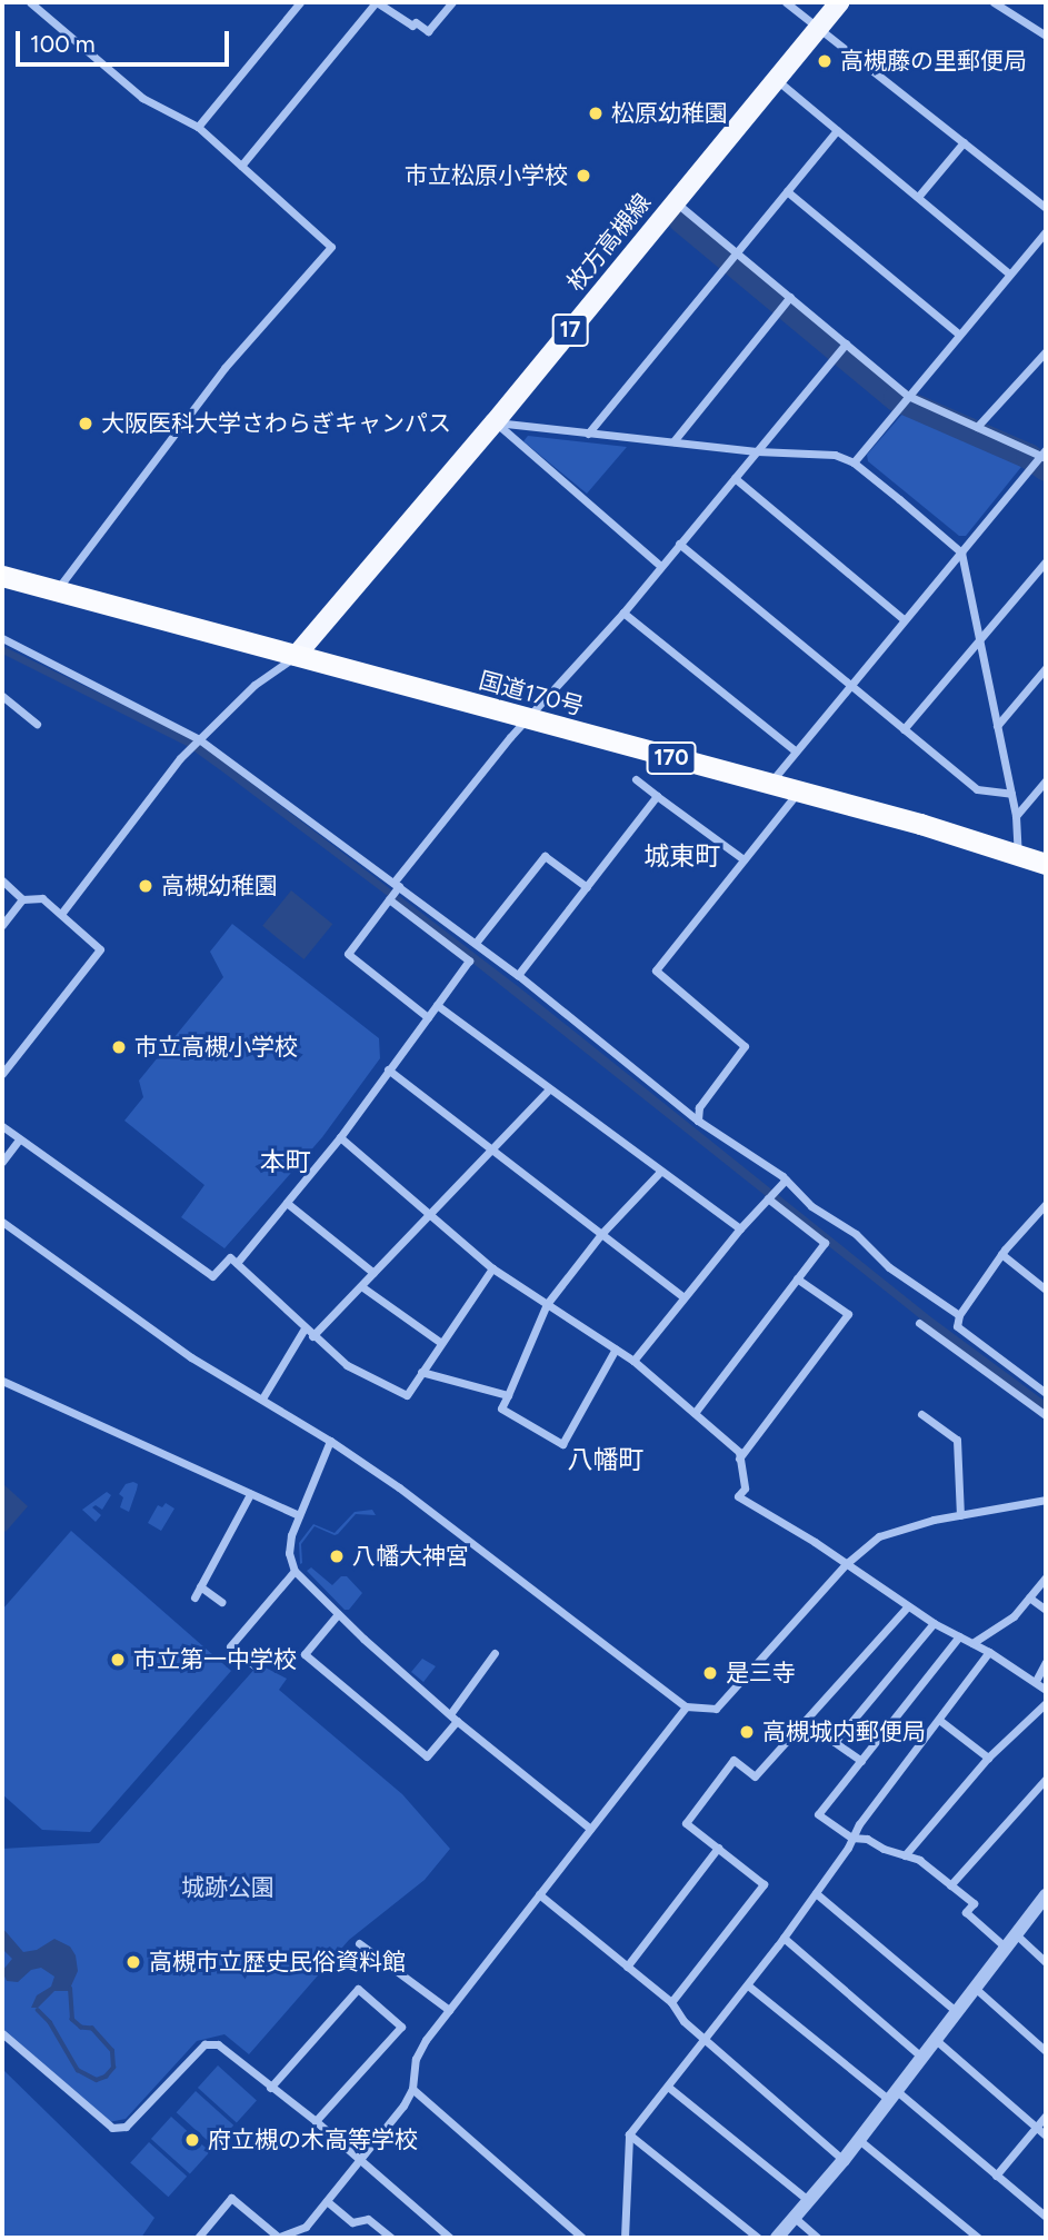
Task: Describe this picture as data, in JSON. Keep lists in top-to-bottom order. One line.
{"streets":{"highway":["国道170号","170"],"main road":["枚方高槻線","17"]},"crossings":[["枚方高槻線","国道170号"]],"districts":["城東町","本町","八幡町"],"parks":["城跡公園"],"places":["高槻藤の里郵便局","松原幼稚園","市立松原小学校","大阪医科大学さわらぎキャンパス","高槻幼稚園","市立高槻小学校","八幡大神宮","市立第一中学校","是三寺","高槻城内郵便局","高槻市立歴史民俗資料館","府立槻の木高等学校"],"scale_bar":"100 m"}
